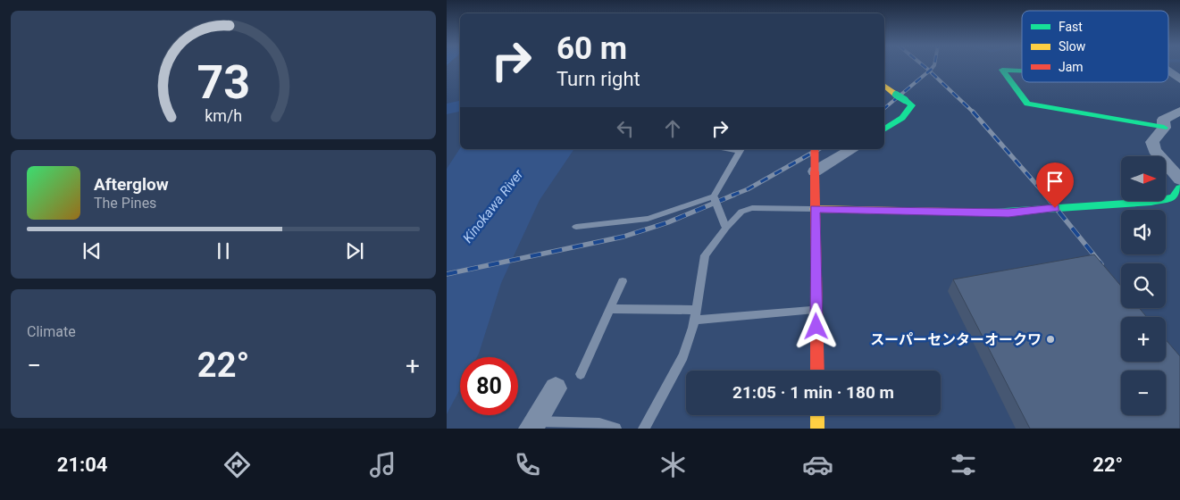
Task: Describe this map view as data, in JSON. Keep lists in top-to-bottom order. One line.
{"water":["Kinokawa River"],"places":["スーパーセンターオークワ"],"legend":["Fast","Slow","Jam"],"north":"right","page":{"turn":["60 m","Turn right"],"map_buttons":["+","−"],"song":["Afterglow","The Pines"],"tile":"Climate","heat":["−","22°","+"],"limit":"80","trip":"21:05 · 1 min · 180 m","tabs":["21:04","22°"],"gauge":["73","km/h"]}}
